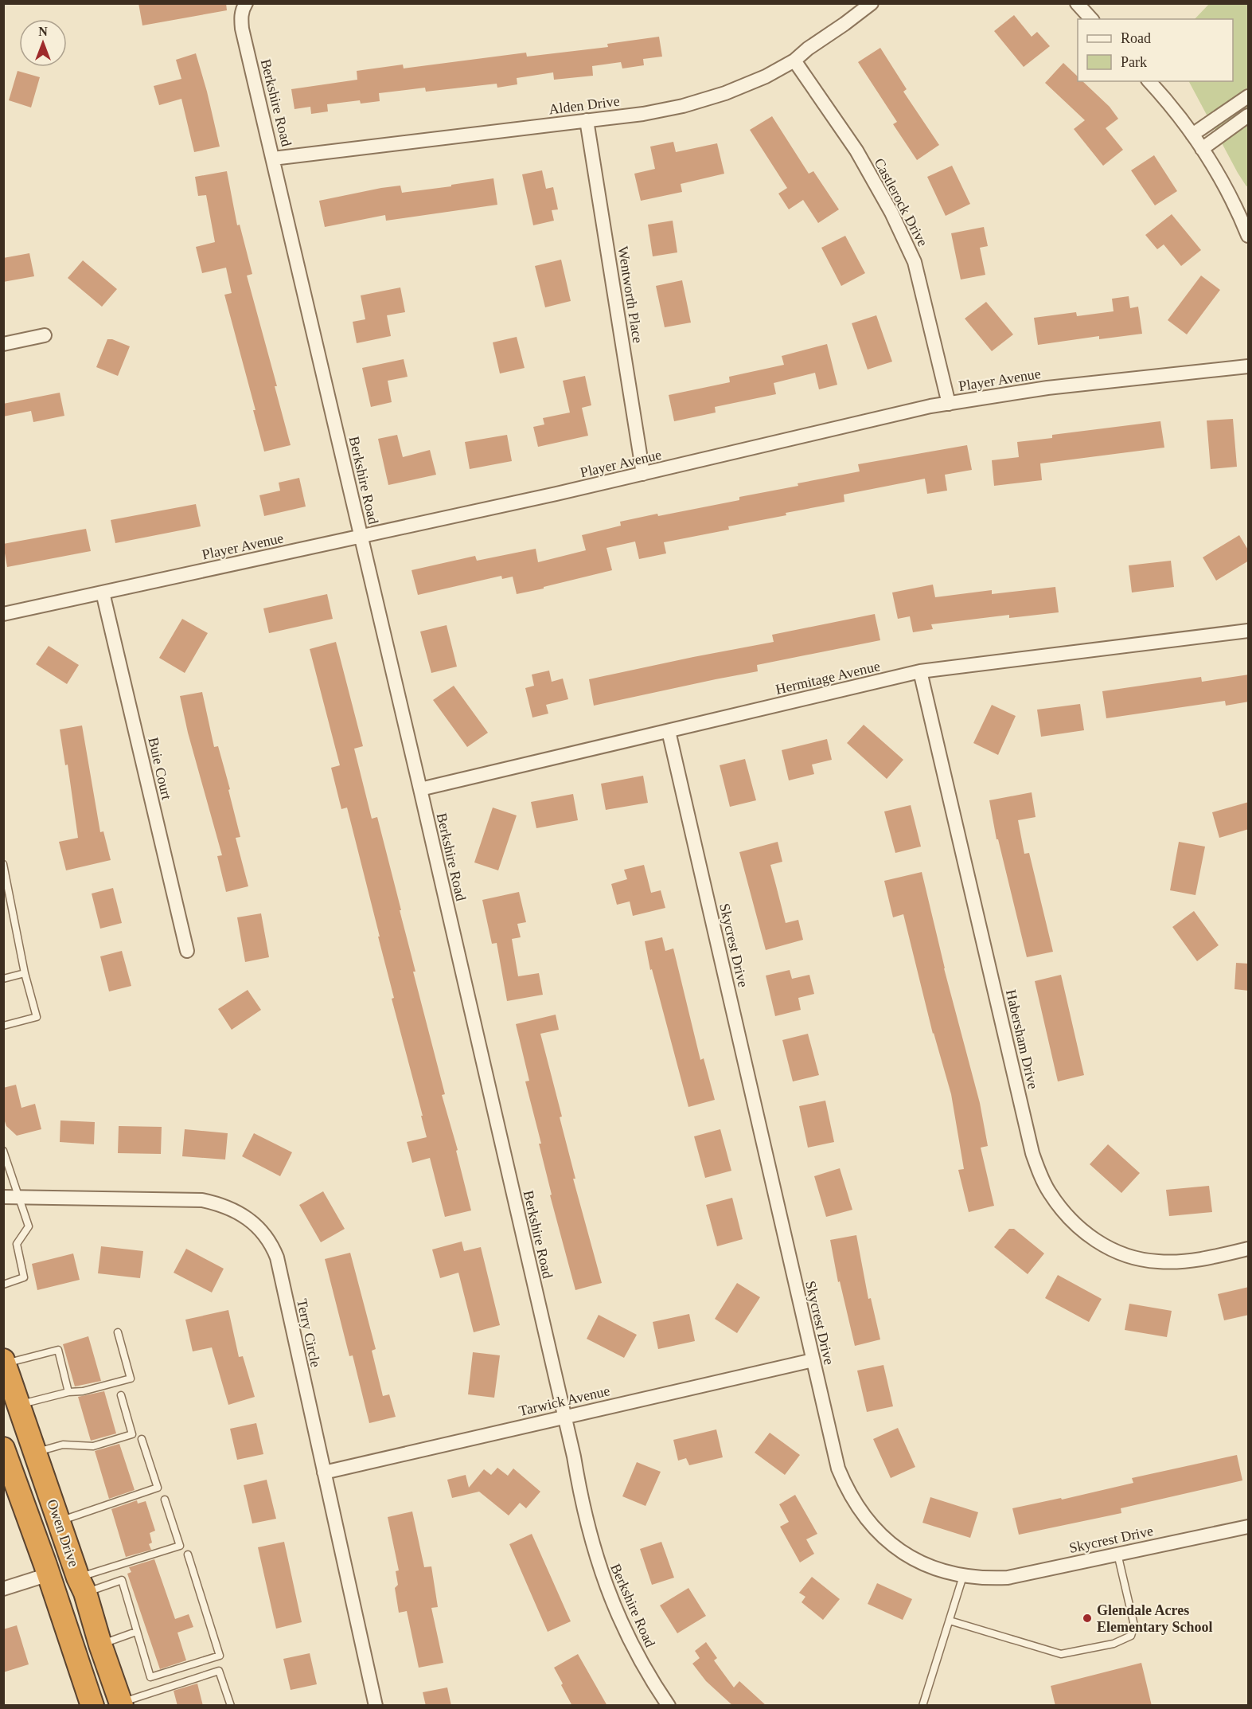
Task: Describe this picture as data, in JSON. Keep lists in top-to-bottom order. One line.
{"streets":{"highway":["Owen Drive"],"street":["Berkshire Road","Alden Drive","Castlerock Drive","Wentworth Place","Player Avenue","Hermitage Avenue","Buie Court","Skycrest Drive","Habersham Drive","Terry Circle","Tarwick Avenue"]},"crossings":[["Berkshire Road","Alden Drive"],["Berkshire Road","Player Avenue"],["Berkshire Road","Hermitage Avenue"],["Berkshire Road","Tarwick Avenue"],["Alden Drive","Castlerock Drive"],["Alden Drive","Wentworth Place"],["Castlerock Drive","Player Avenue"],["Wentworth Place","Player Avenue"],["Player Avenue","Buie Court"],["Hermitage Avenue","Skycrest Drive"],["Hermitage Avenue","Habersham Drive"],["Skycrest Drive","Tarwick Avenue"],["Terry Circle","Tarwick Avenue"]],"places":["Glendale Acres Elementary School"],"legend":["Road","Park"],"north":"top"}
